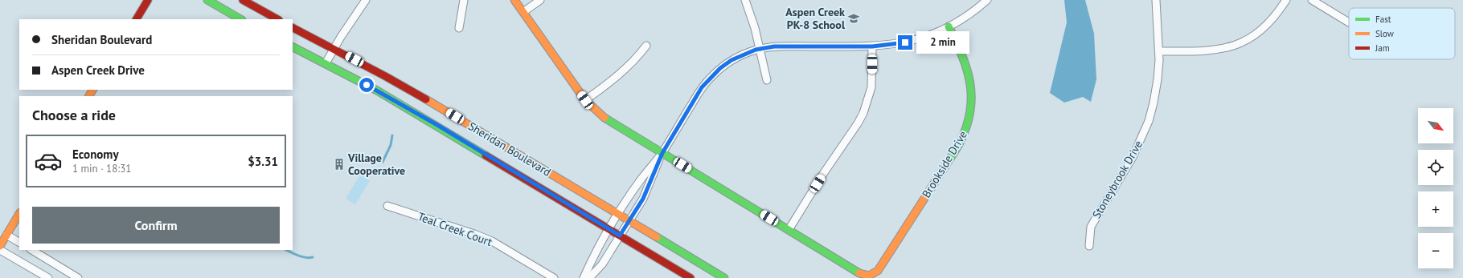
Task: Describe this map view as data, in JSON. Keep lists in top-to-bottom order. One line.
{"streets":{"main road":["Sheridan Boulevard","Brookside Drive"],"street":["Stoneybrook Drive","Teal Creek Court"]},"places":{"school or university":["Aspen Creek PK-8 School"],"building":["Village Cooperative"]},"legend":["Fast","Slow","Jam"],"north":"bottom right","page":{"banner":["Sheridan Boulevard","Aspen Creek Drive"],"bubble":"2 min","heading":"Choose a ride","map_buttons":["+","−"],"list":[{"name":"Economy","note":"1 min · 18:31","value":"$3.31"}],"buttons":"Confirm"}}
